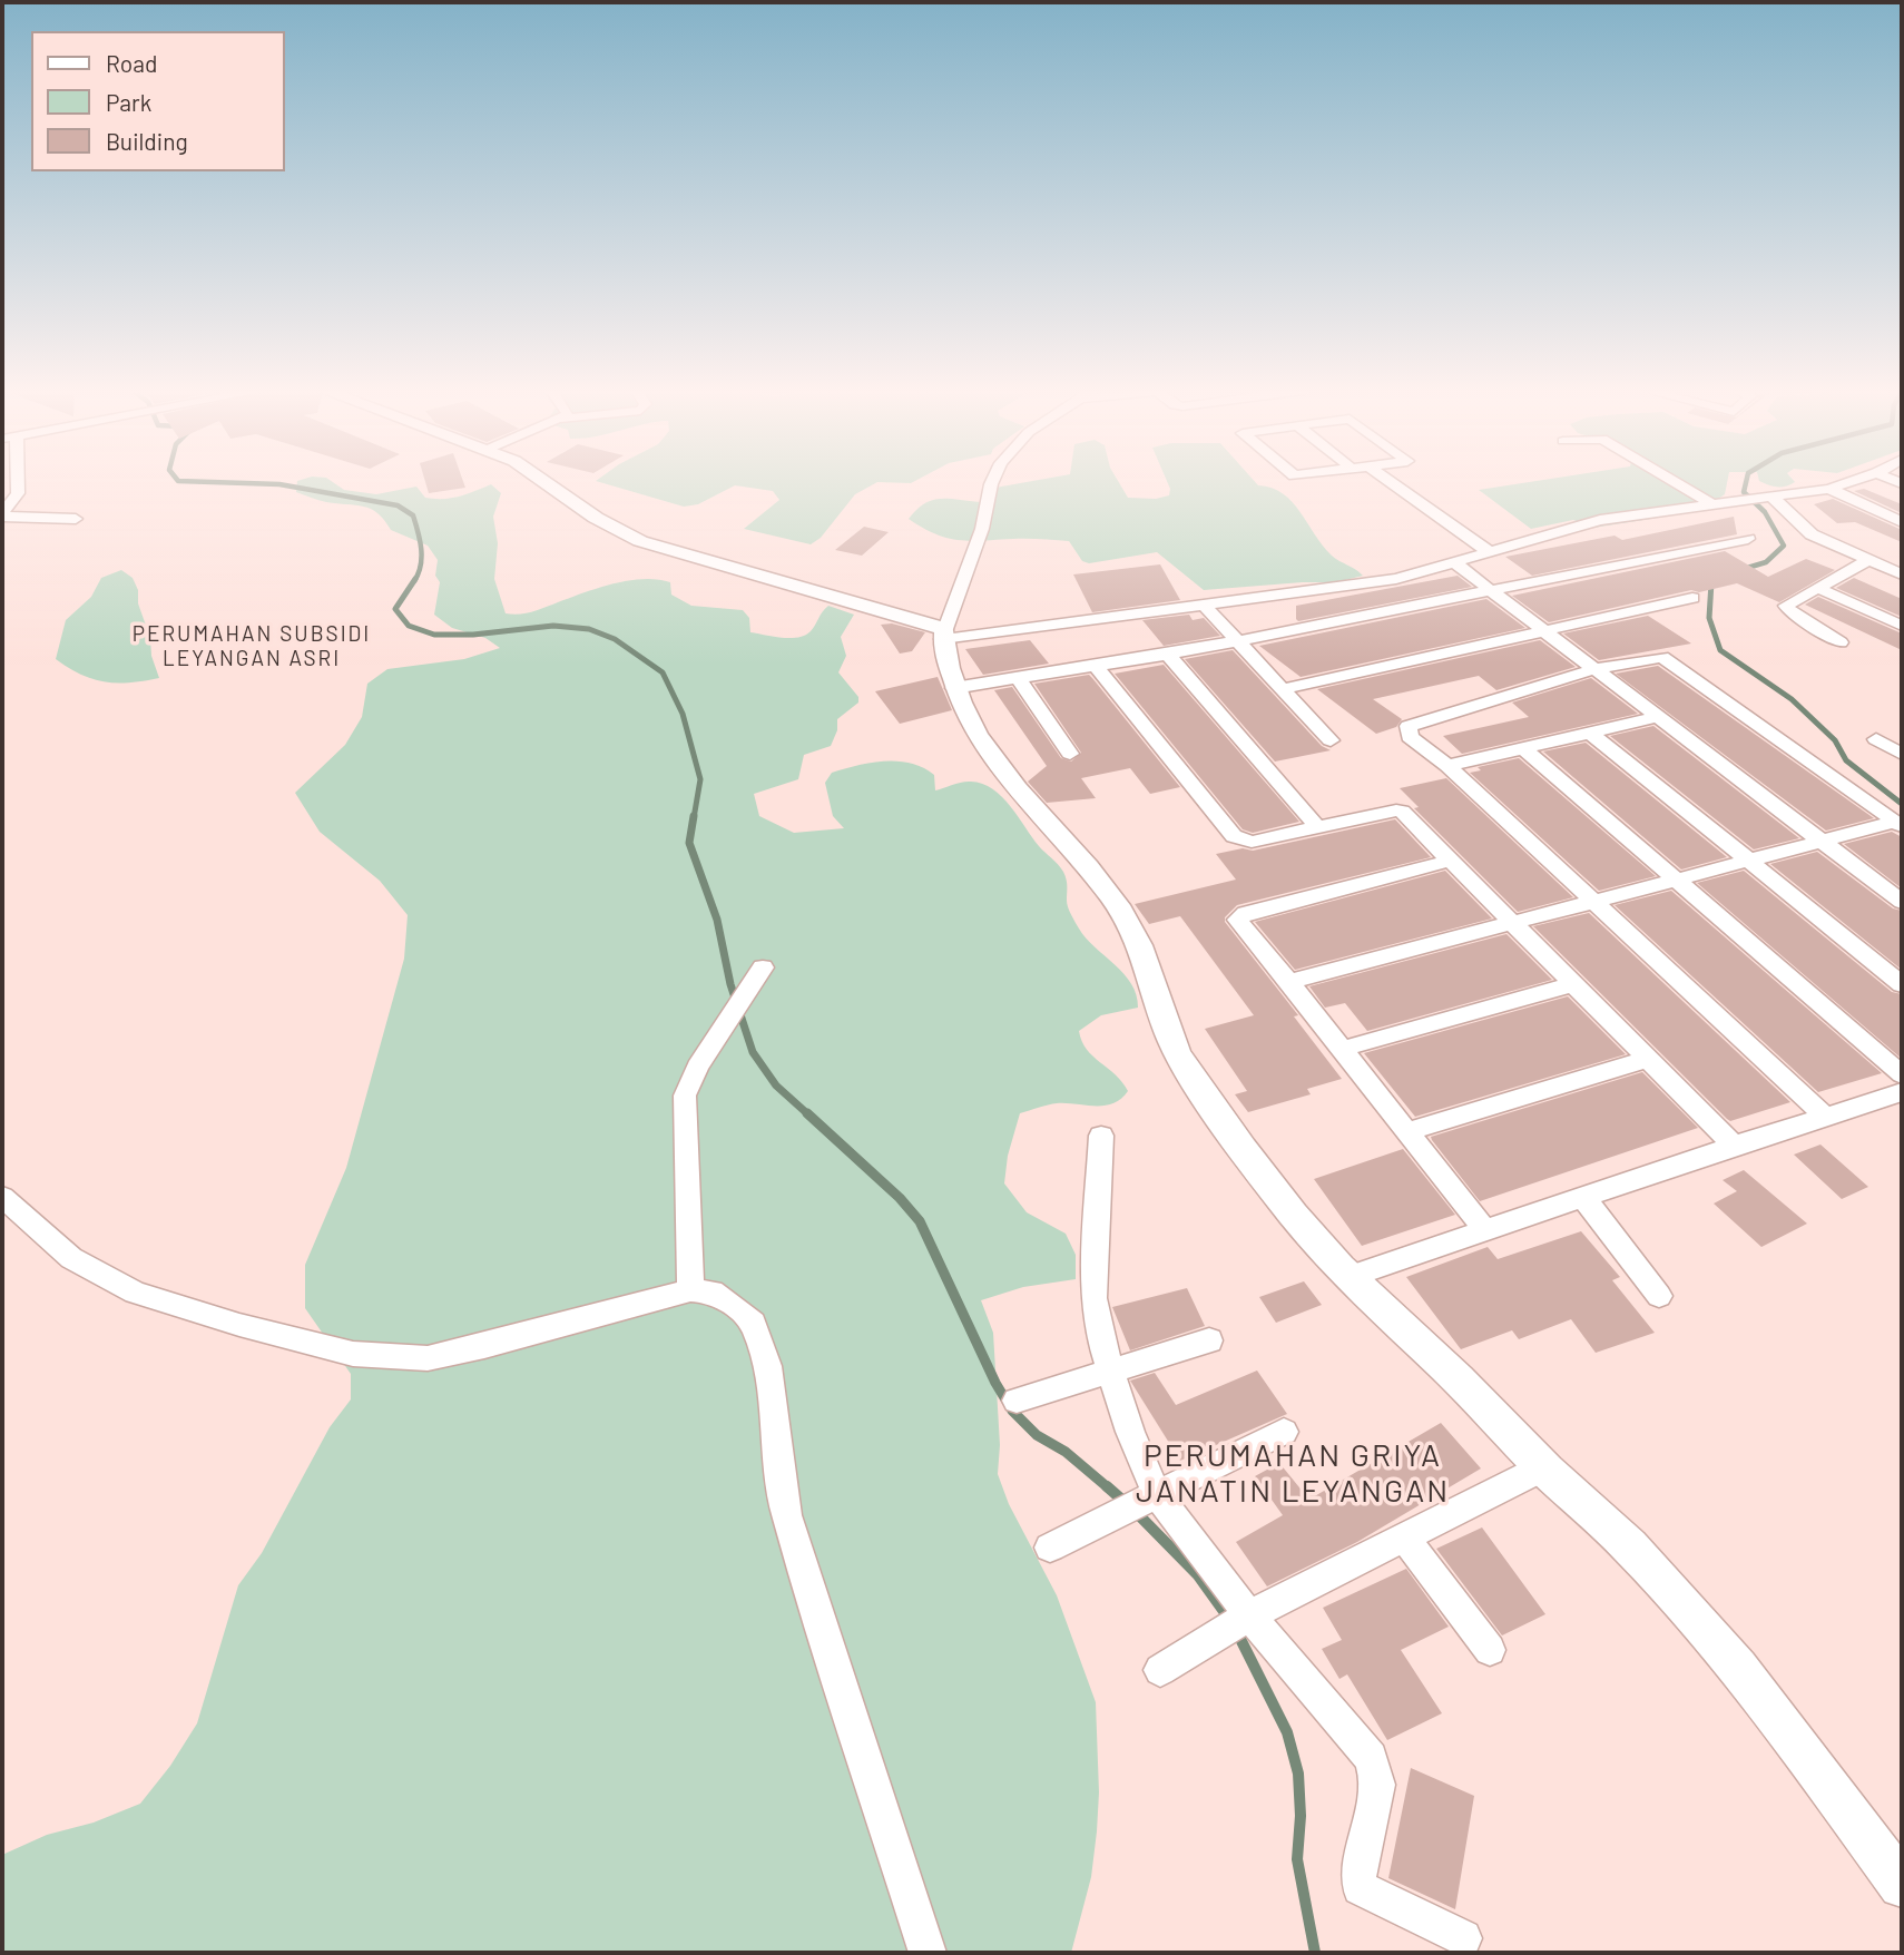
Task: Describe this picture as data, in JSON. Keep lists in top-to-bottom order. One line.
{"districts":["PERUMAHAN SUBSIDI LEYANGAN ASRI","PERUMAHAN GRIYA JANATIN LEYANGAN"],"legend":["Road","Park","Building"]}
